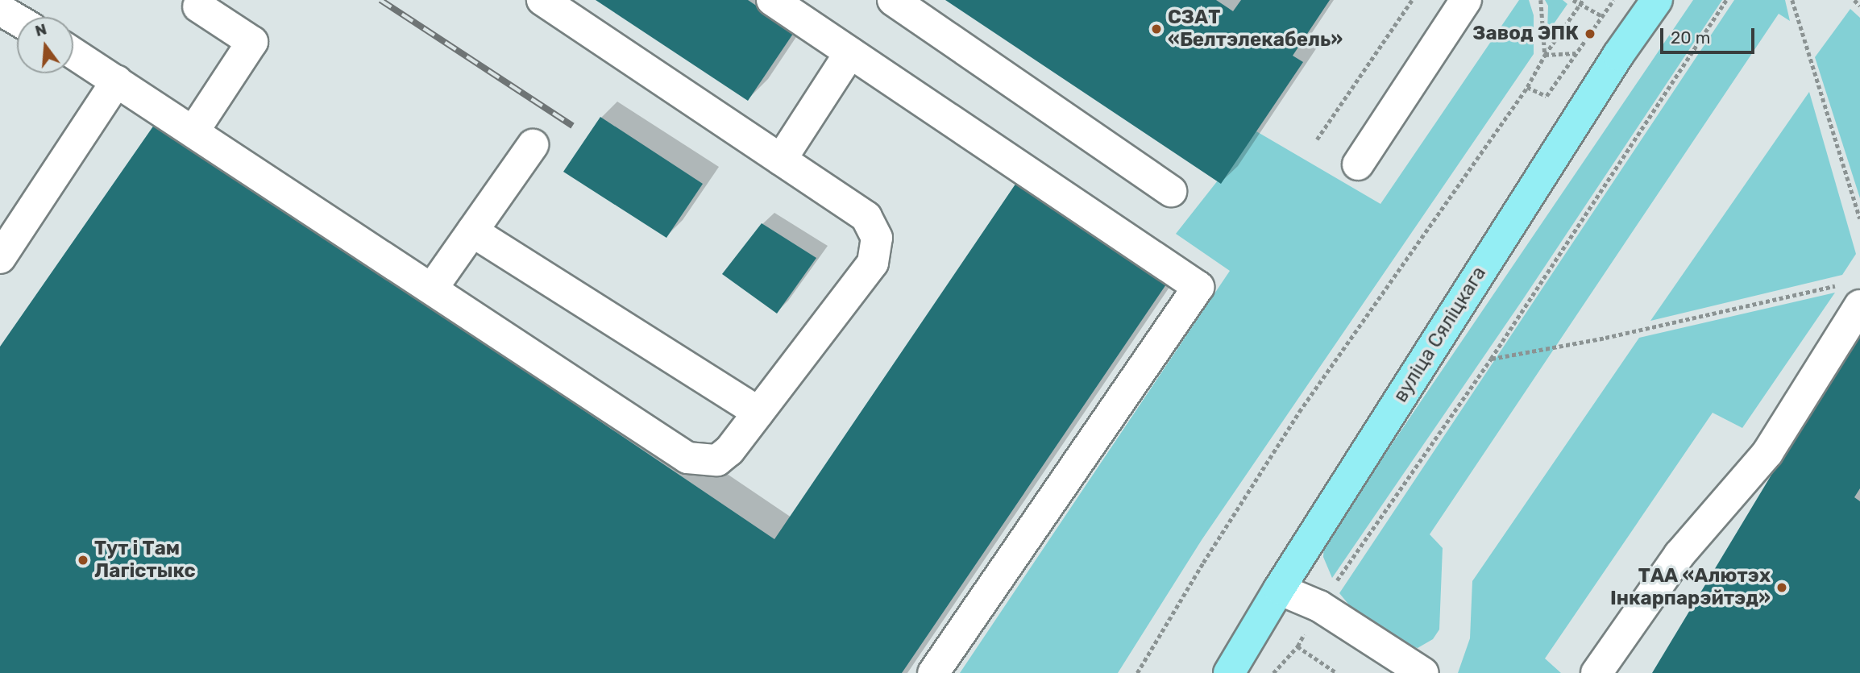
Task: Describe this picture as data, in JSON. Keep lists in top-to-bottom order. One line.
{"streets":{"main road":["вуліца Сяліцкага"]},"places":["СЗАТ «Белтэлекабель»","Завод ЭПК","Тут і Там Лагістыкс","ТАА «Алютэх Інкарпарэйтэд»"],"scale_bar":"20 m","north":"top"}
